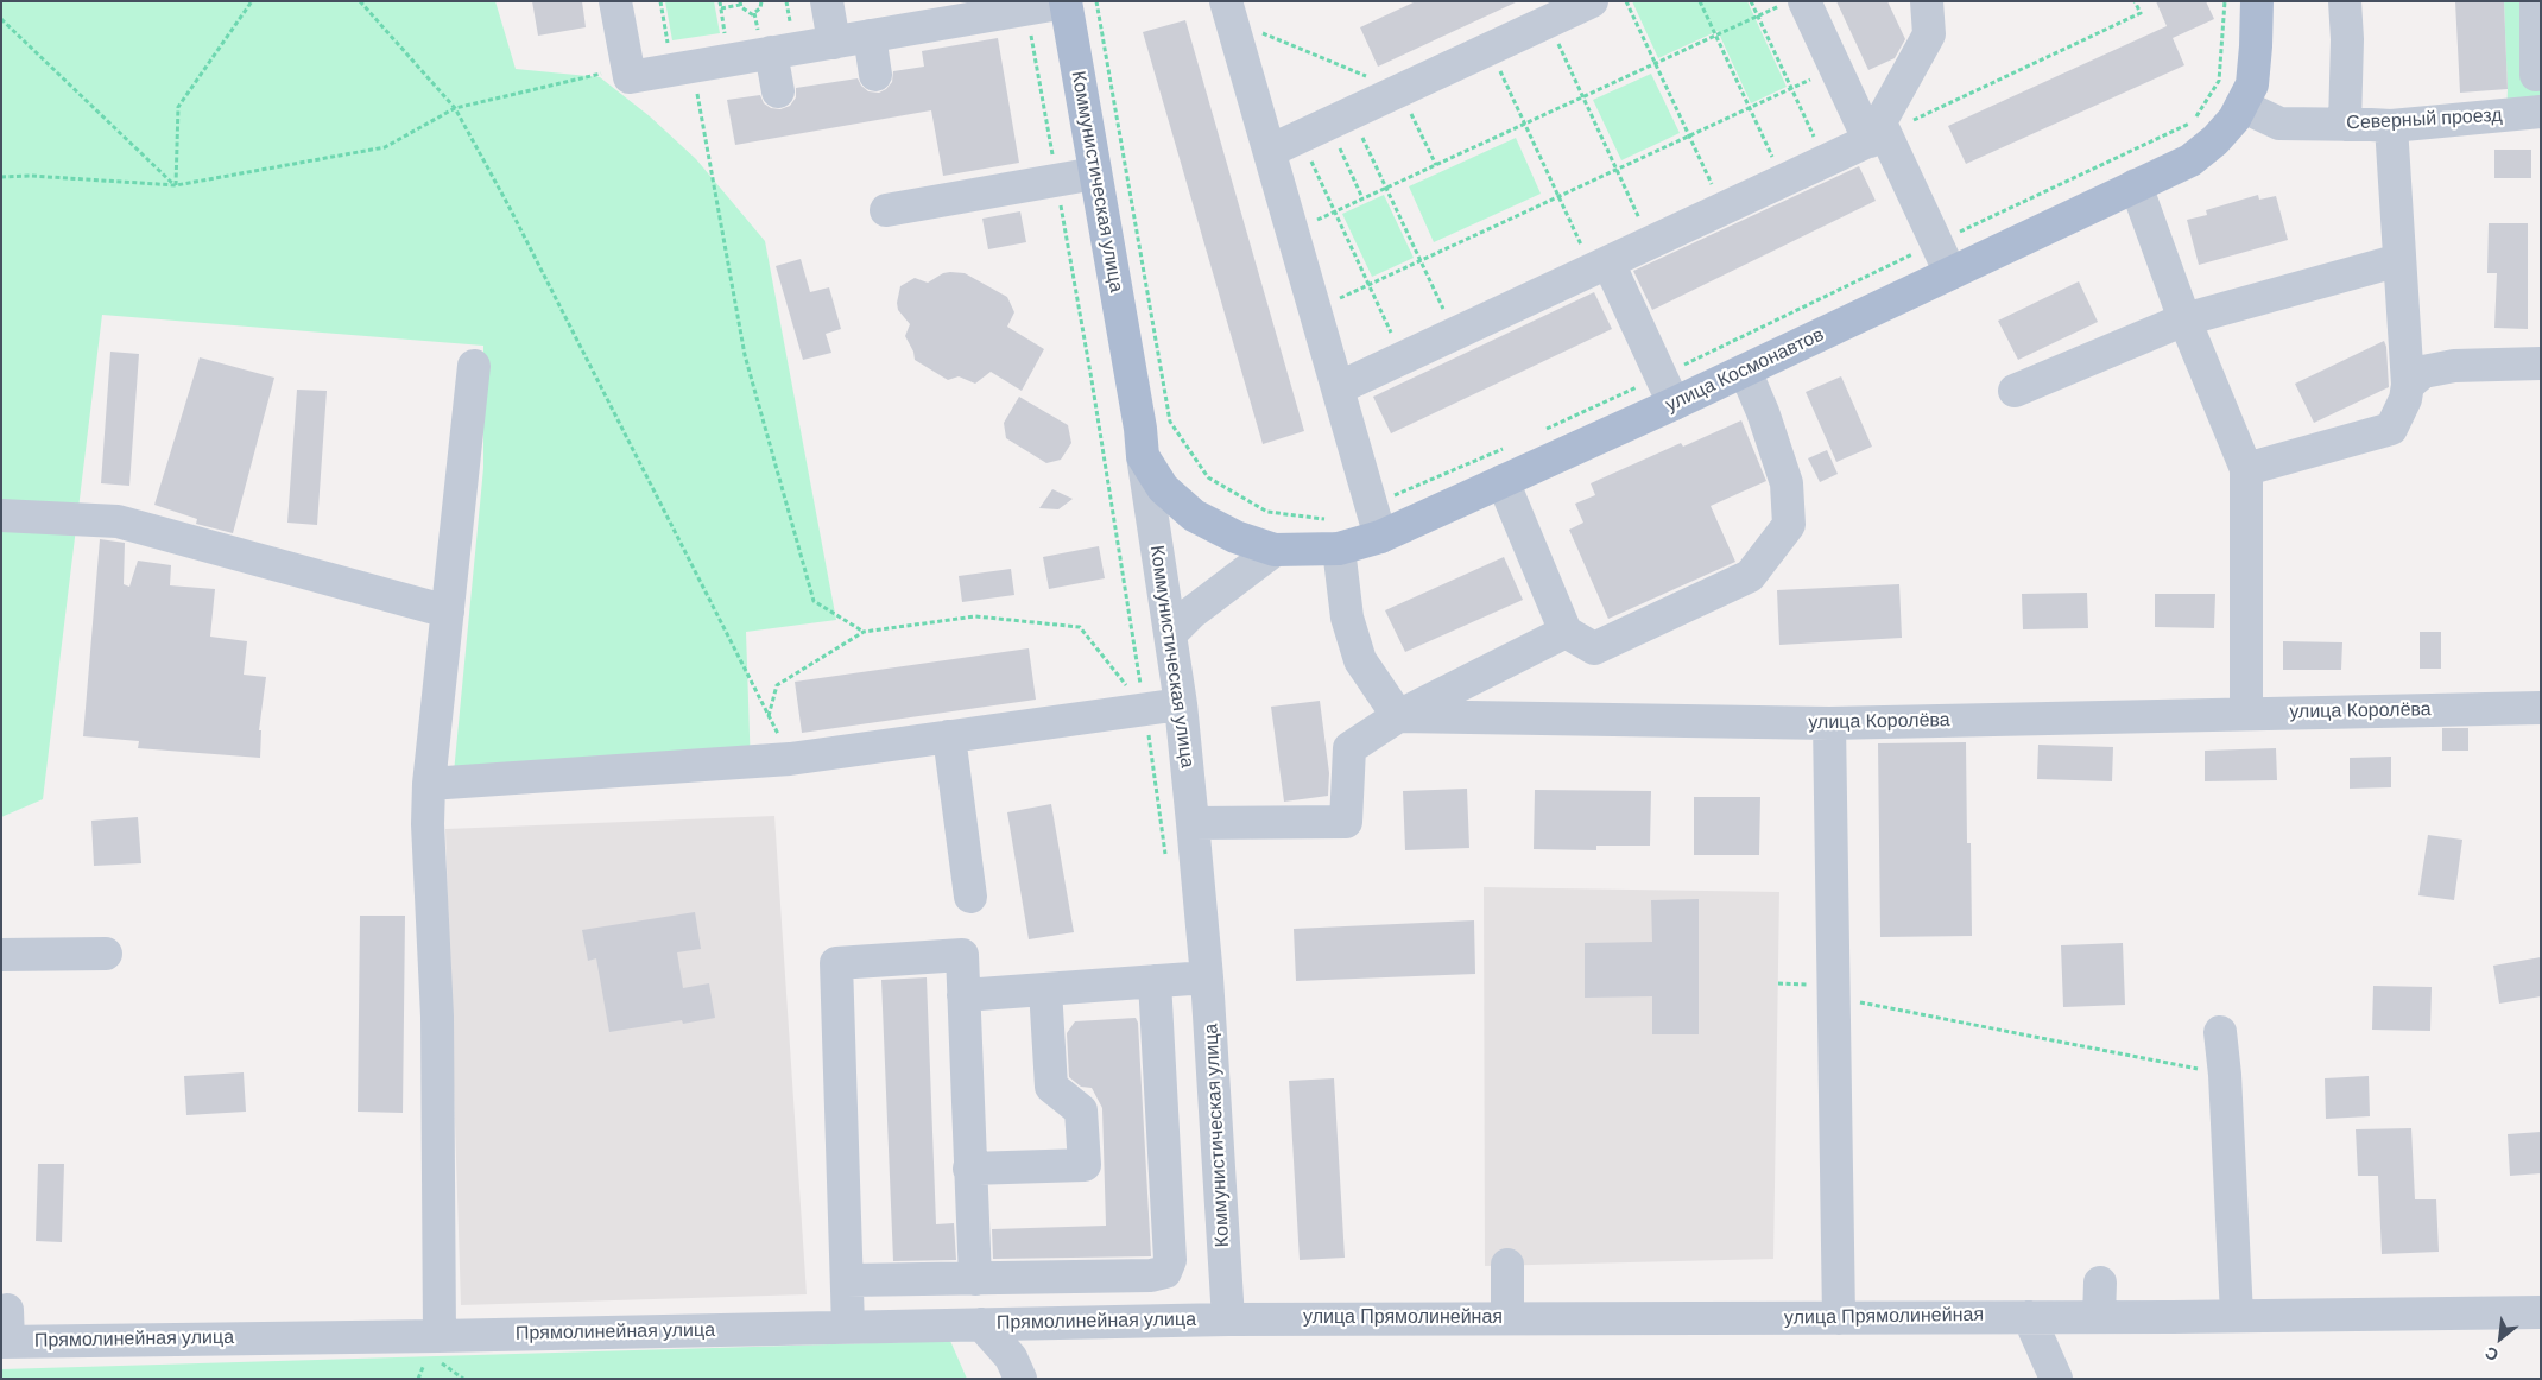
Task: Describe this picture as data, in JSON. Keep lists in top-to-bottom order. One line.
{"streets":{"main road":["Коммунистическая улица","улица Космонавтов"],"street":["Северный проезд","улица Королёва","улица Прямолинейная","Прямолинейная улица"]},"crossings":[["Северный проезд","улица Космонавтов"],["Коммунистическая улица","улица Космонавтов"],["Коммунистическая улица","улица Прямолинейная"],["Коммунистическая улица","Прямолинейная улица"],["улица Прямолинейная","Прямолинейная улица"]],"north":"bottom left"}
